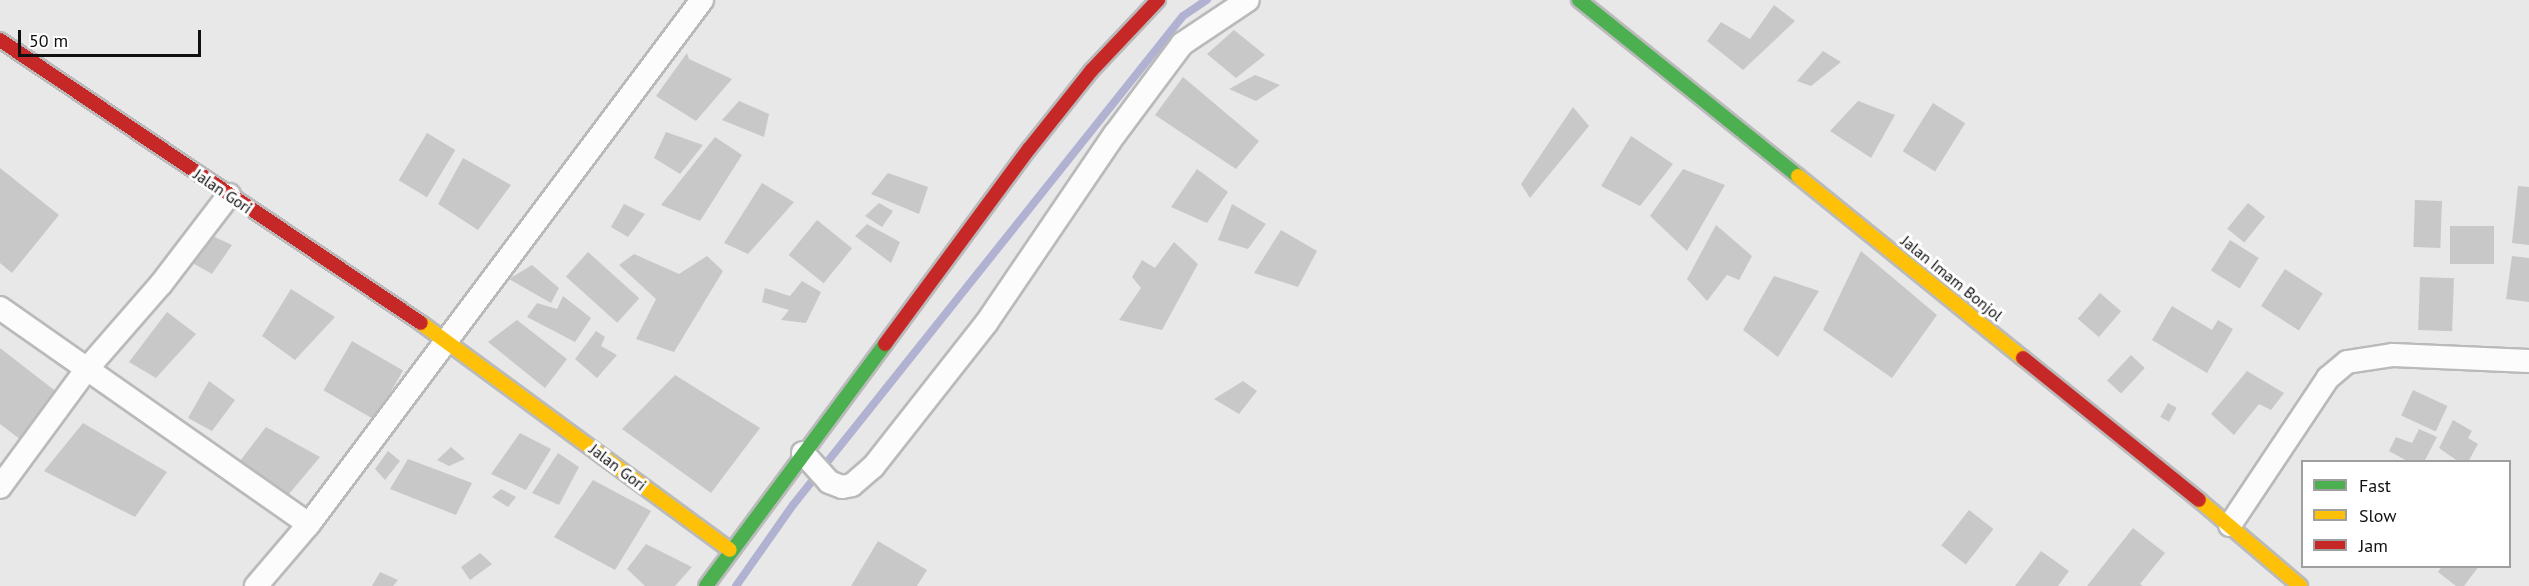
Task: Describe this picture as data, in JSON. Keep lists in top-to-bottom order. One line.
{"streets":{"street":["Jalan Gori","Jalan Imam Bonjol"]},"legend":["Fast","Slow","Jam"],"scale_bar":"50 m"}
